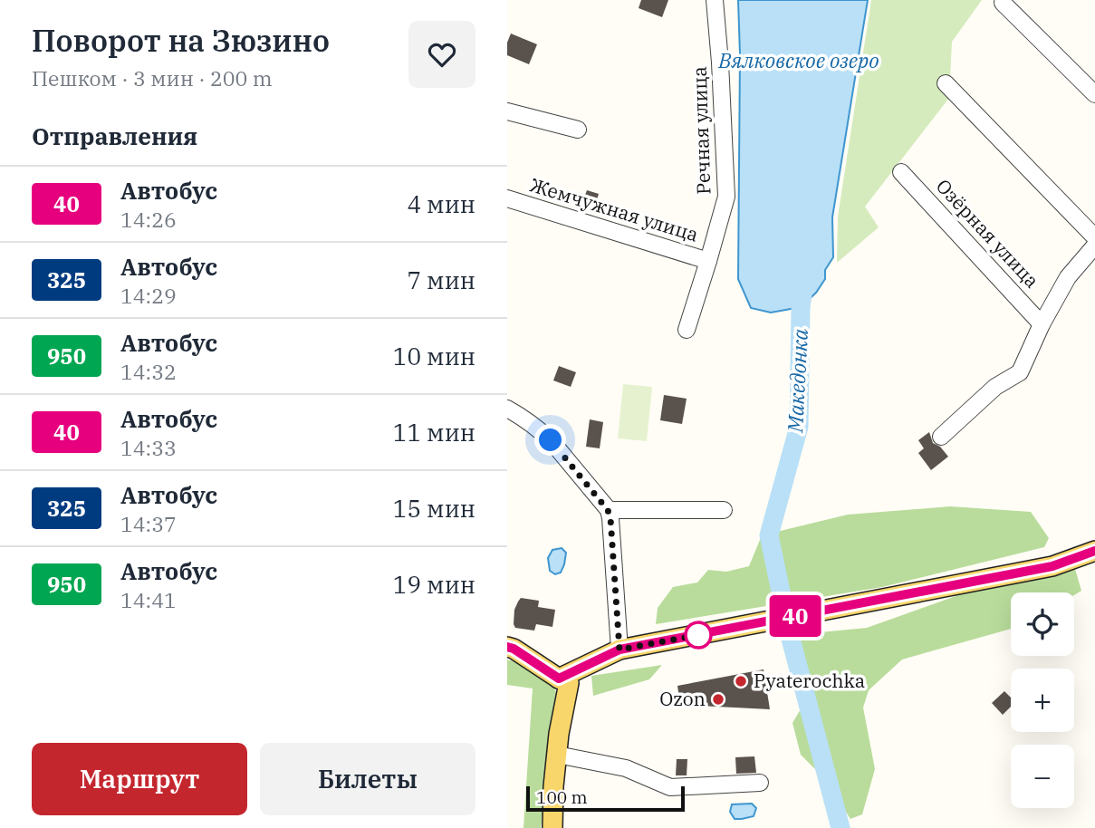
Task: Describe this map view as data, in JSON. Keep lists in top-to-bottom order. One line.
{"streets":{"street":["Речная улица","Жемчужная улица","Озёрная улица"]},"crossings":[["Речная улица","Жемчужная улица"]],"water":["Вялковское озеро","Македонка"],"places":["Pyaterochka","Ozon"],"lines":["bus line 40"],"scale_bar":"100 m","page":{"heading":[["Поворот на Зюзино","Пешком · 3 мин · 200 m"],"Отправления"],"on_map":"40","list":[{"mark":"40","name":"Автобус","note":"14:26","value":"4 мин"},{"mark":"325","name":"Автобус","note":"14:29","value":"7 мин"},{"mark":"950","name":"Автобус","note":"14:32","value":"10 мин"},{"mark":"40","name":"Автобус","note":"14:33","value":"11 мин"},{"mark":"325","name":"Автобус","note":"14:37","value":"15 мин"},{"mark":"950","name":"Автобус","note":"14:41","value":"19 мин"}],"map_buttons":["+","−"],"buttons":["Маршрут","Билеты"],"scale":"100 m"}}
